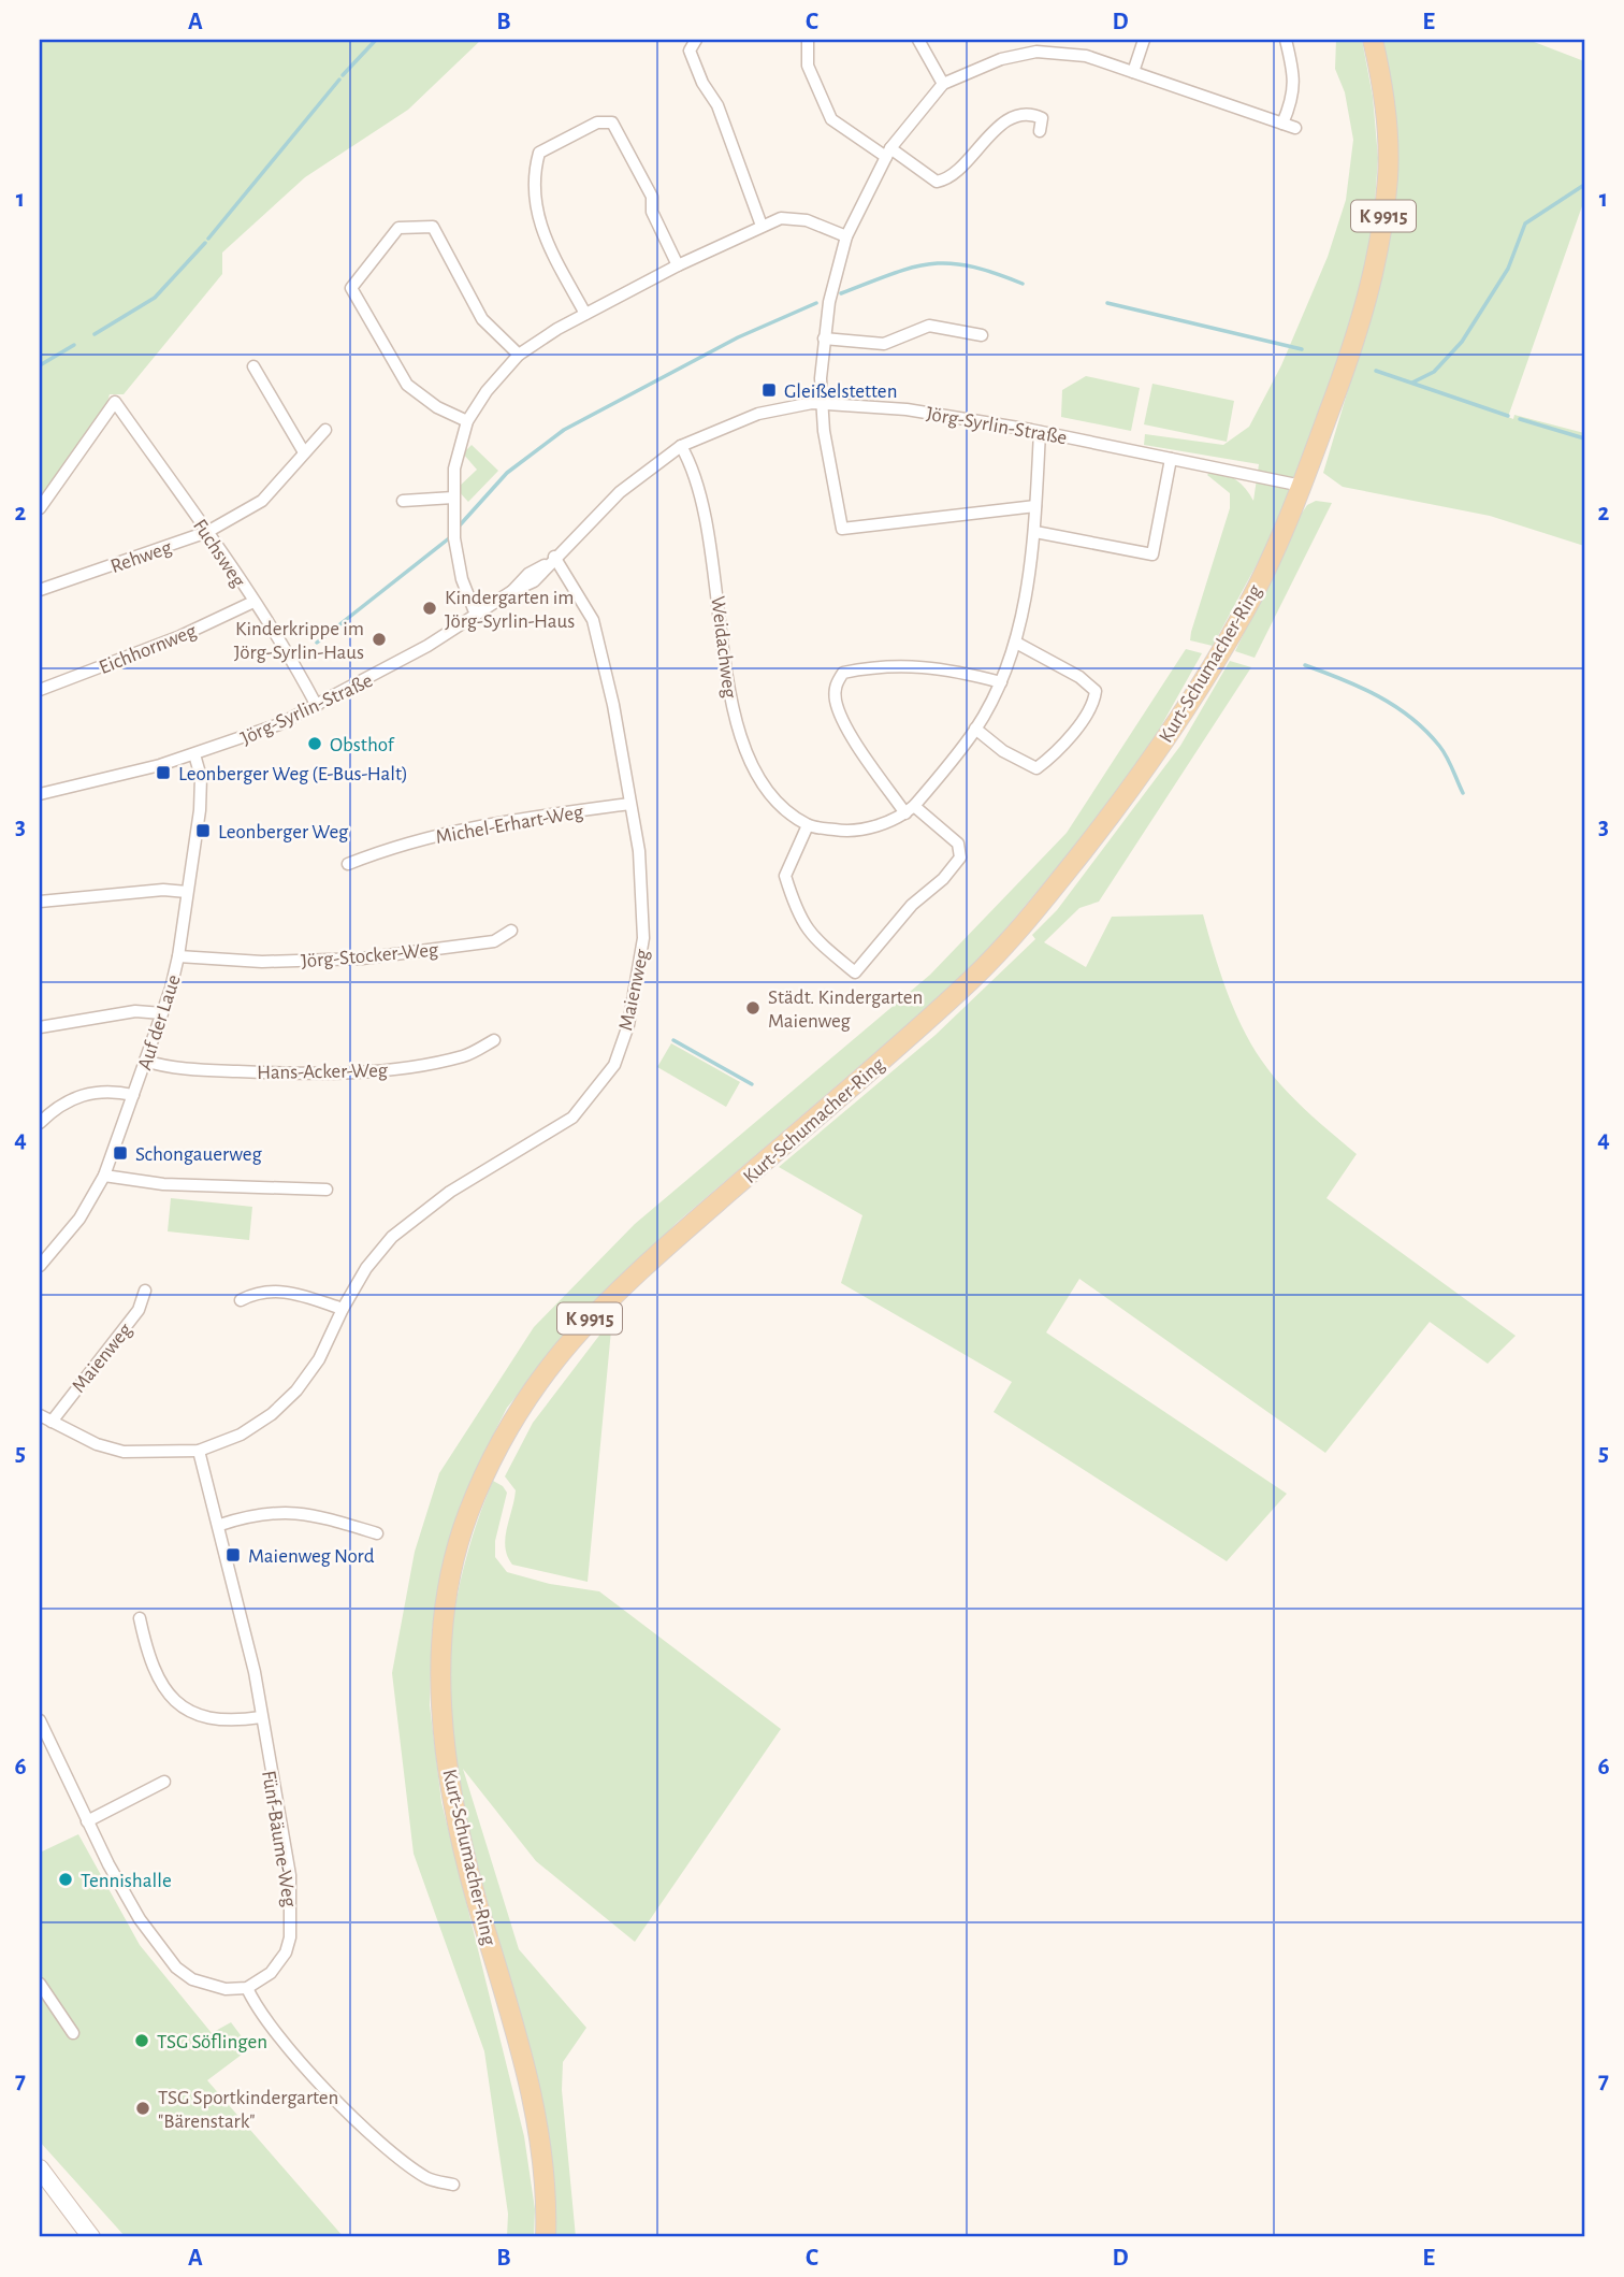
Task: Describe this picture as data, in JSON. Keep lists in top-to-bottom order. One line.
{"streets":{"main road":["K 9915","Kurt-Schumacher-Ring"],"street":["Jörg-Syrlin-Straße","Fuchsweg","Rehweg","Weidachweg","Eichhornweg","Michel-Erhart-Weg","Jörg-Stocker-Weg","Maienweg","Auf der Laue","Hans-Acker-Weg","Fünf-Bäume-Weg"]},"crossings":[["Jörg-Syrlin-Straße","Fuchsweg"],["Jörg-Syrlin-Straße","Weidachweg"],["Jörg-Syrlin-Straße","Kurt-Schumacher-Ring"],["Jörg-Syrlin-Straße","Maienweg"],["Jörg-Syrlin-Straße","Auf der Laue"],["Fuchsweg","Rehweg"],["Fuchsweg","Eichhornweg"],["Michel-Erhart-Weg","Maienweg"],["Jörg-Stocker-Weg","Auf der Laue"],["Maienweg","Fünf-Bäume-Weg"],["Auf der Laue","Hans-Acker-Weg"]],"places":{"transit":["Gleißelstetten","Leonberger Weg (E-Bus-Halt)","Leonberger Weg","Schongauerweg","Maienweg Nord"],"other":["Kindergarten im Jörg-Syrlin-Haus","Kinderkrippe im Jörg-Syrlin-Haus","Obsthof","Städt. Kindergarten Maienweg","Tennishalle","TSG Söflingen","TSG Sportkindergarten \"Bärenstark\""]},"grid":{"columns":["A","B","C","D","E"],"rows":["1","2","3","4","5","6","7"]}}
